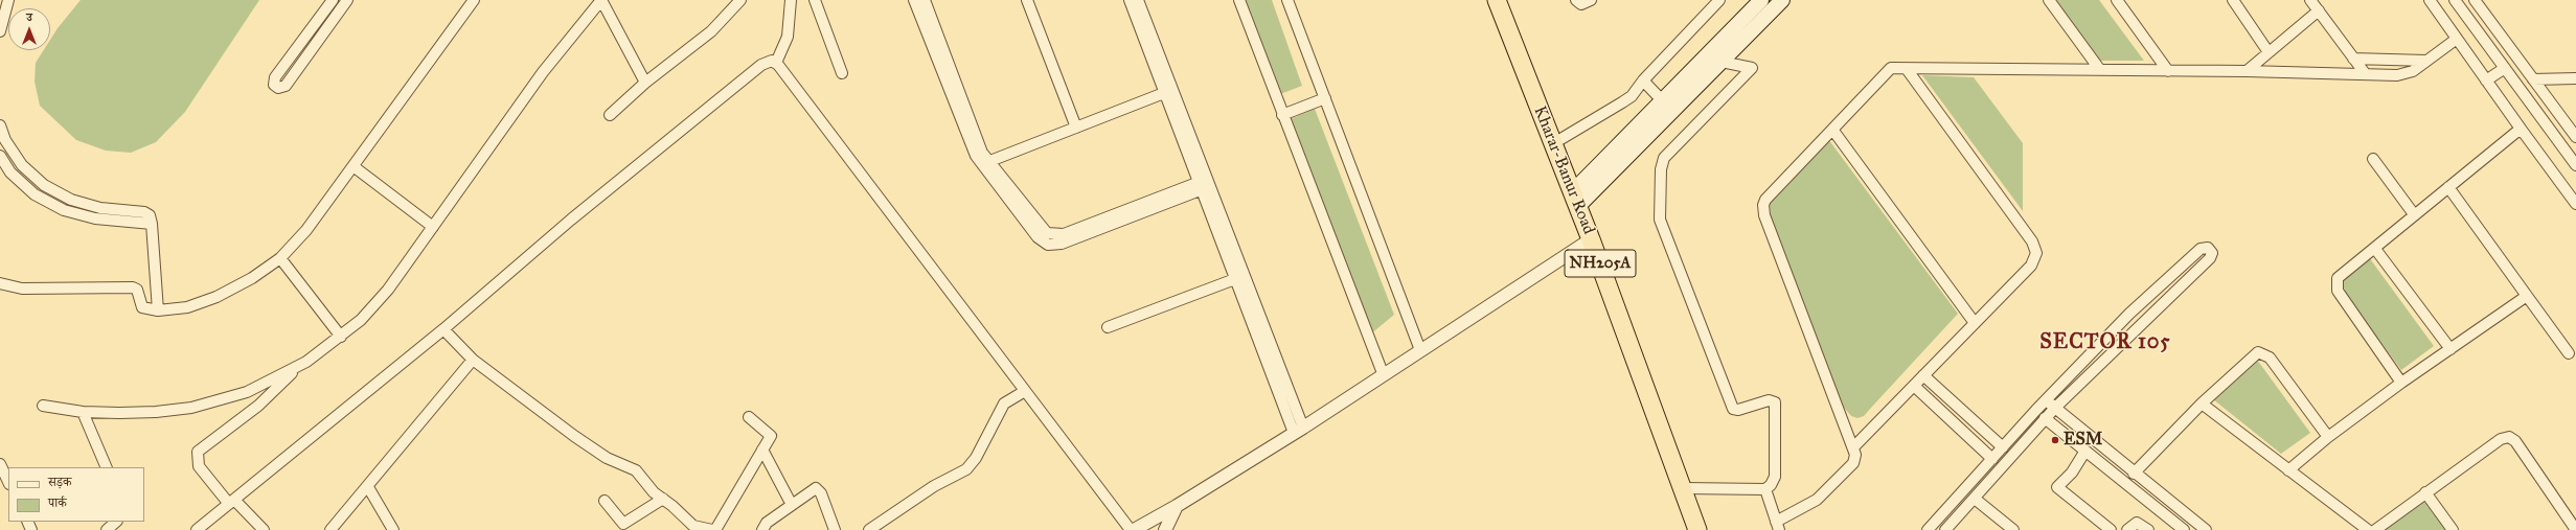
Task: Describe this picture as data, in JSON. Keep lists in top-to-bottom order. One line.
{"streets":{"highway":["Kharar-Banur Road","NH205A"]},"districts":["SECTOR 105"],"places":["ESM"],"legend":["सड़क","पार्क"],"north":"top"}
